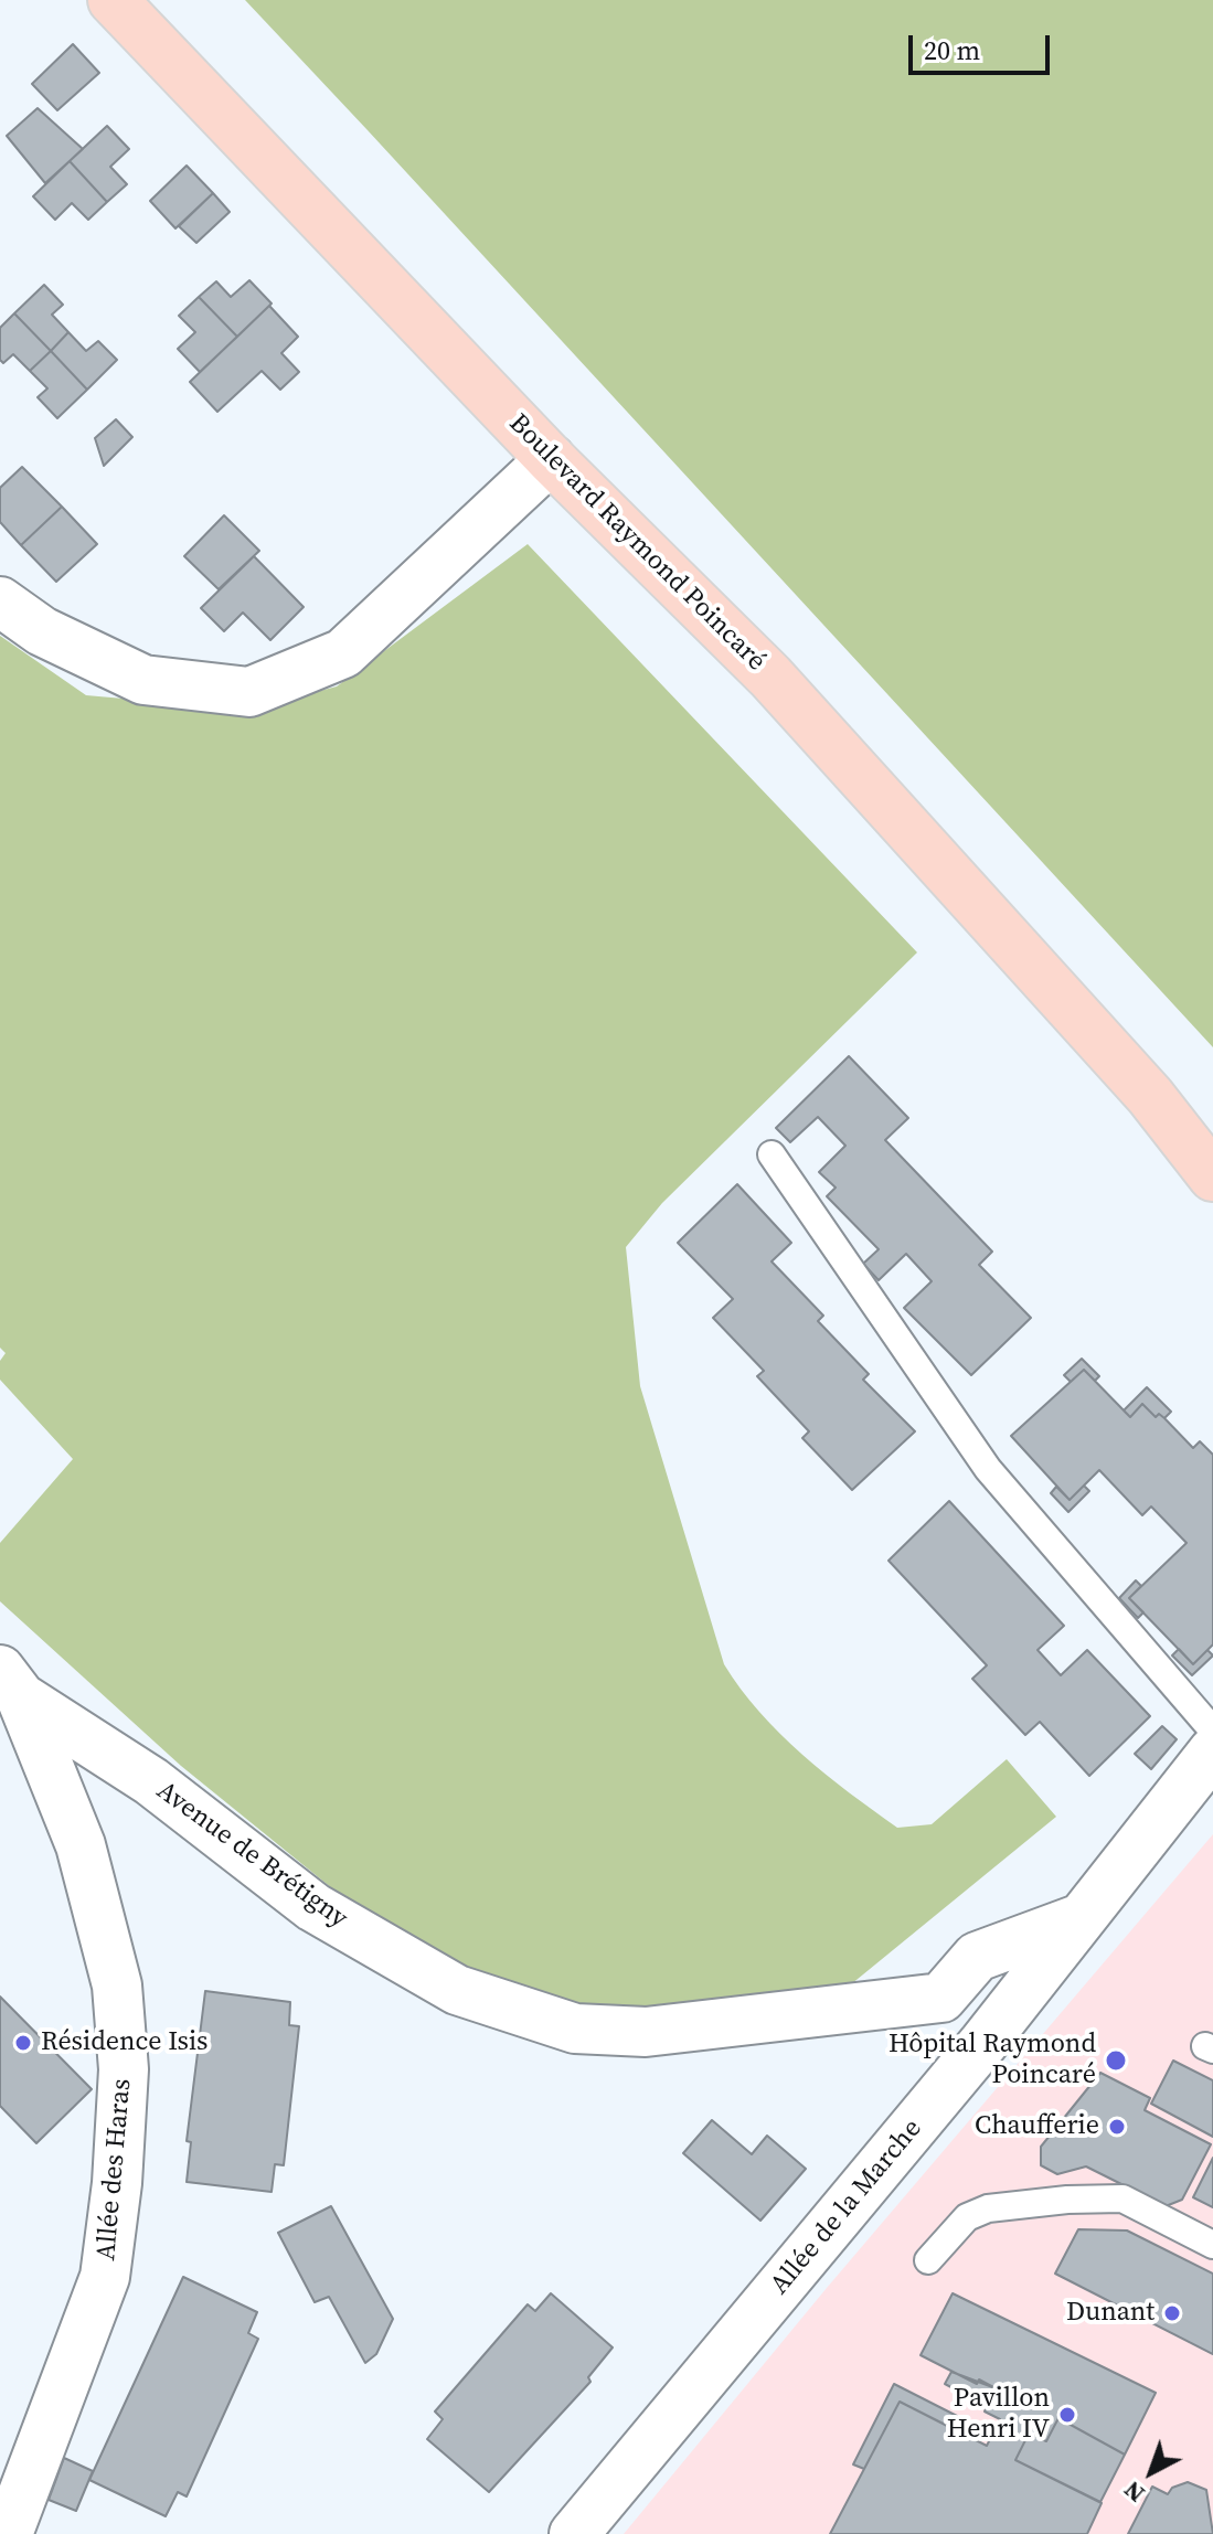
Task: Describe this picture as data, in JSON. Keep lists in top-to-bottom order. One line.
{"streets":{"main road":["Boulevard Raymond Poincaré"],"street":["Avenue de Brétigny","Allée des Haras","Allée de la Marche"]},"crossings":[["Avenue de Brétigny","Allée des Haras"]],"places":["Résidence Isis","Hôpital Raymond Poincaré","Chaufferie","Dunant","Pavillon Henri IV"],"scale_bar":"20 m","north":"bottom left"}
